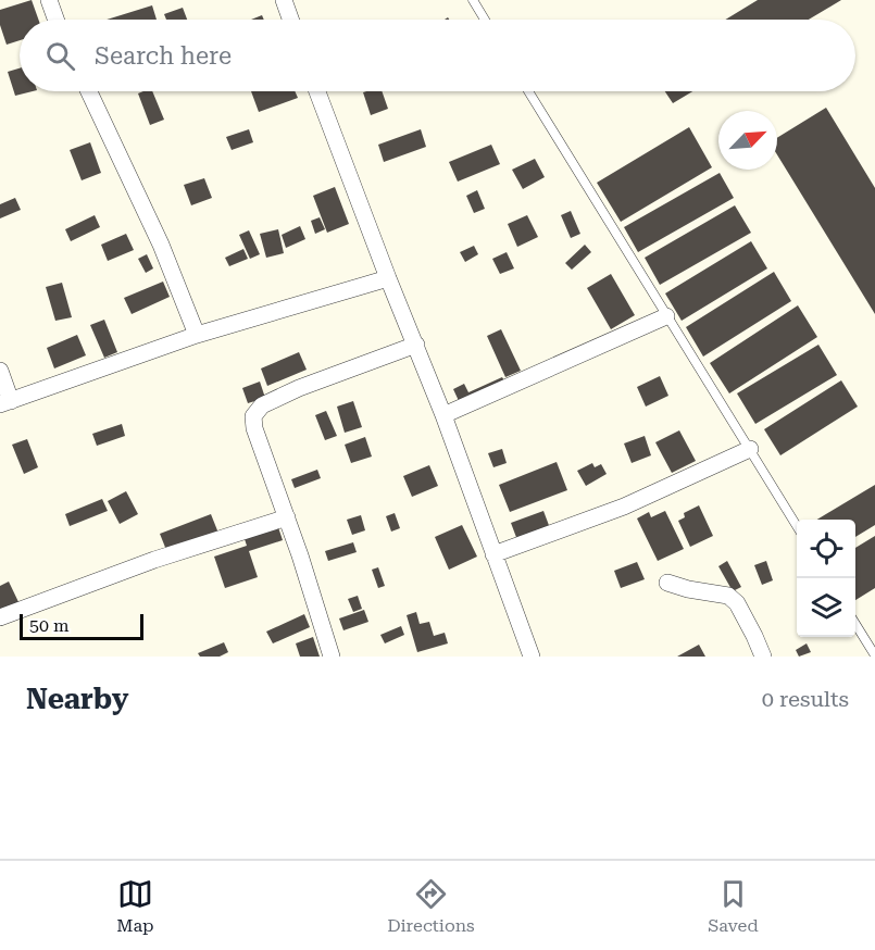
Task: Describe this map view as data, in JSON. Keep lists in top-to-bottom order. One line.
{"scale_bar":"50 m","north":"top right","page":{"search":"Search here","scale":"50 m","heading":["Nearby","0 results"],"nav":["Map","Directions","Saved"]}}
